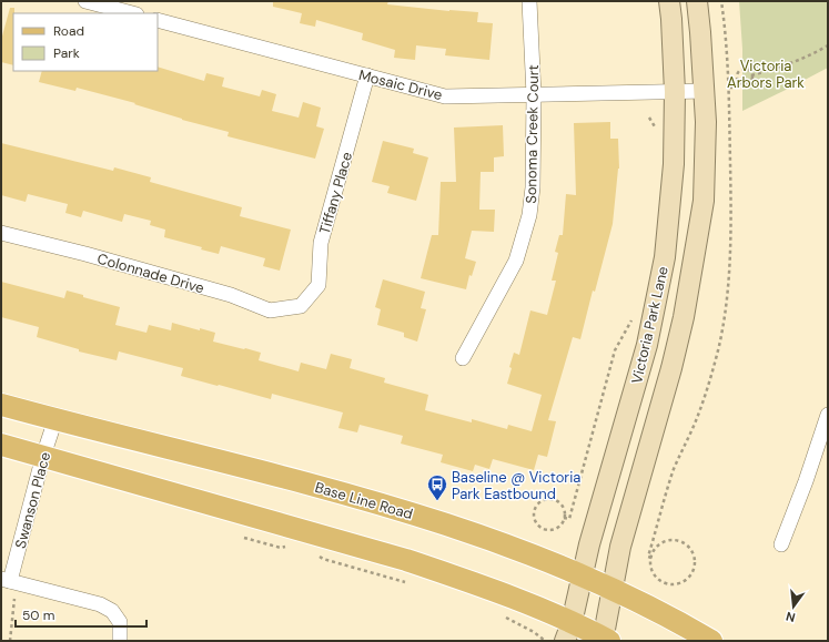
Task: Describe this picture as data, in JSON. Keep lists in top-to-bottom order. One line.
{"streets":{"main road":["Victoria Park Lane","Base Line Road"],"street":["Mosaic Drive","Sonoma Creek Court","Tiffany Place","Colonnade Drive","Swanson Place"]},"crossings":[["Mosaic Drive","Sonoma Creek Court"],["Mosaic Drive","Tiffany Place"],["Mosaic Drive","Victoria Park Lane"],["Tiffany Place","Colonnade Drive"],["Victoria Park Lane","Base Line Road"],["Swanson Place","Base Line Road"]],"parks":["Victoria Arbors Park"],"places":{"bus stop":["Baseline @ Victoria Park Eastbound"]},"legend":["Road","Park"],"scale_bar":"50 m","north":"bottom"}
